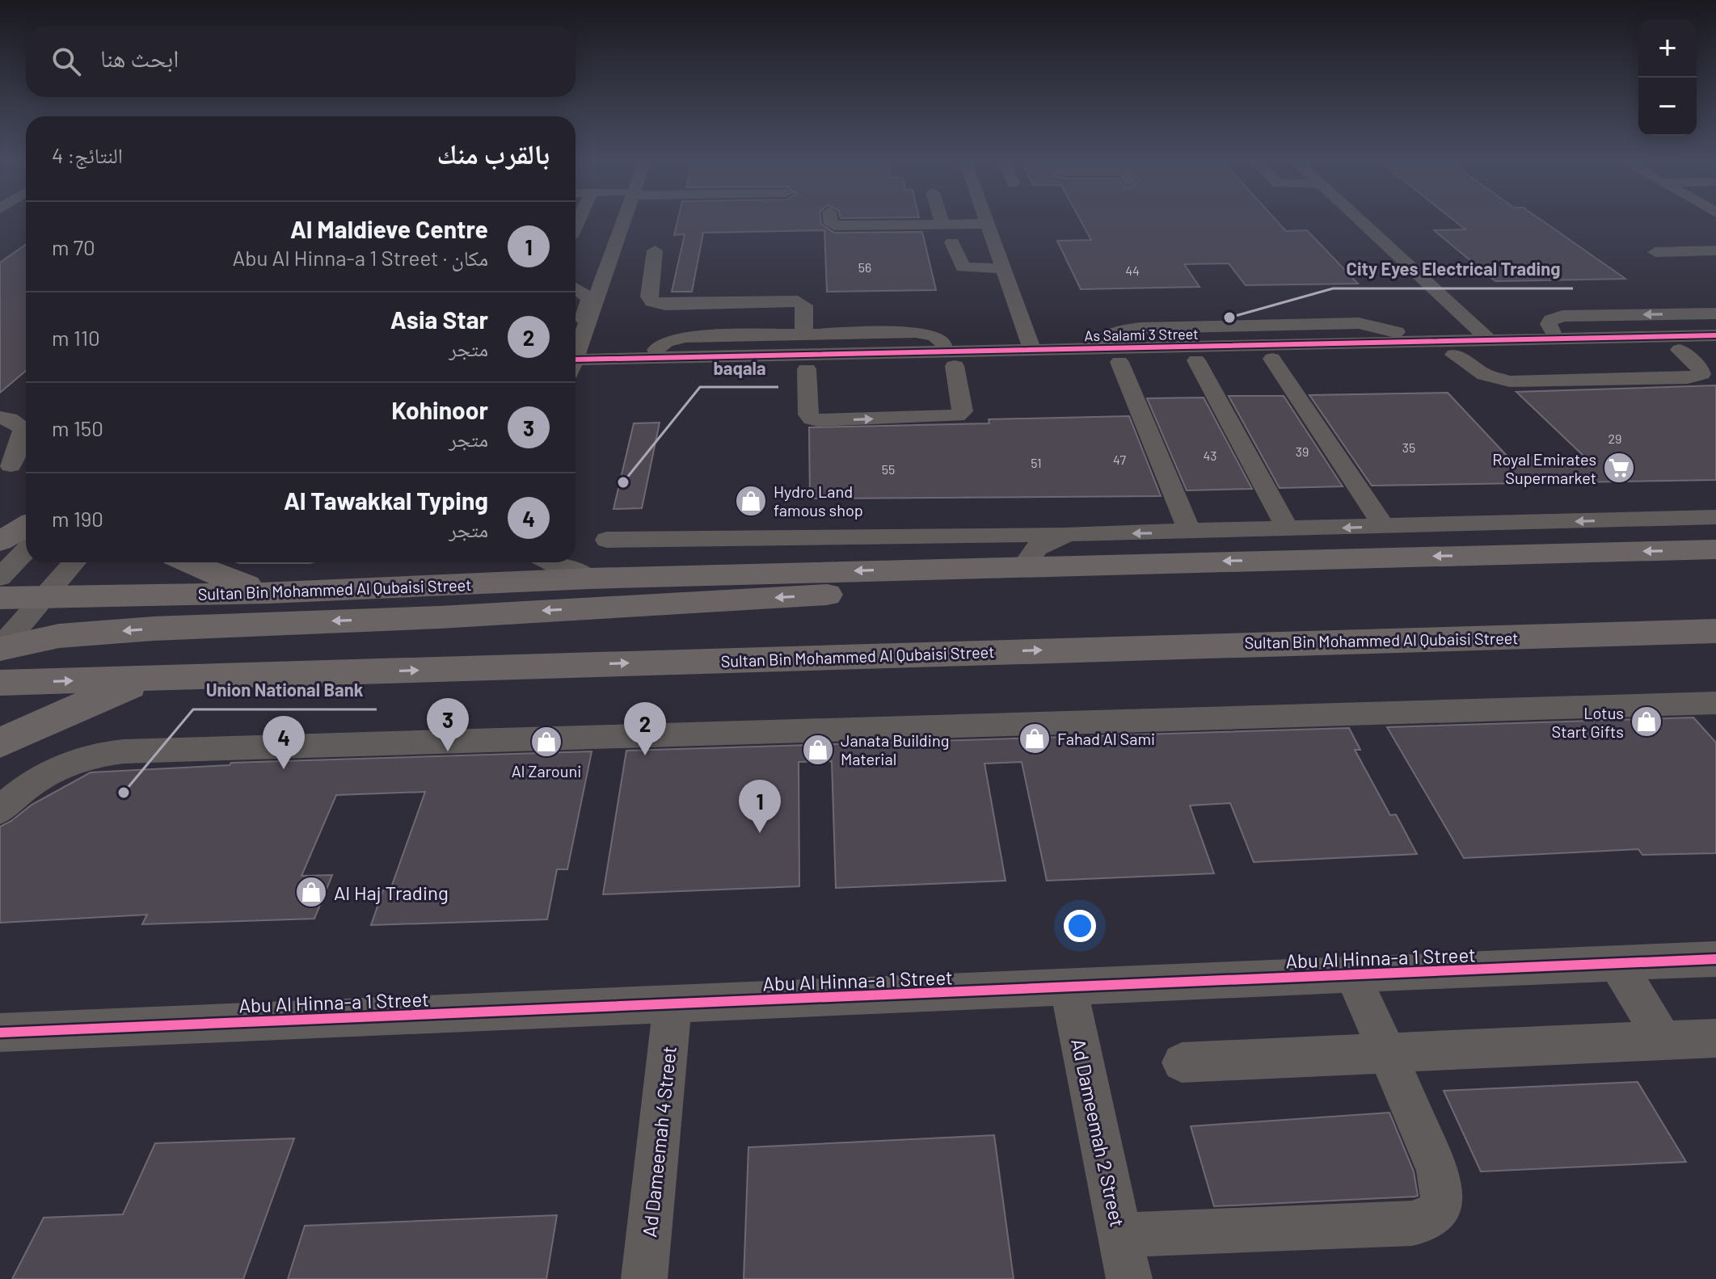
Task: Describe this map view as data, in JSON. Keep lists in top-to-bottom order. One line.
{"streets":{"main road":["Sultan Bin Mohammed Al Qubaisi Street"],"street":["As Salami 3 Street","Abu Al Hinna-a 1 Street","Ad Dameemah 2 Street","Ad Dameemah 4 Street"]},"crossings":[["Abu Al Hinna-a 1 Street","Ad Dameemah 2 Street"],["Abu Al Hinna-a 1 Street","Ad Dameemah 4 Street"]],"places":{"other":["City Eyes Electrical Trading","baqala","Union National Bank"],"supermarket":["Royal Emirates Supermarket"],"shop":["Hydro Land famous shop","Lotus Start Gifts","Fahad Al Sami","Al Zarouni","Janata Building Material","Al Haj Trading"]},"house_numbers":["56","44","29","35","39","43","47","51","55"],"page":{"map_buttons":["+","−"],"search":"ابحث هنا","heading":["بالقرب منك","النتائج: 4"],"list":[{"mark":"1","name":"Al Maldieve Centre","note":"مكان · Abu Al Hinna-a 1 Street","value":"70 m"},{"mark":"2","name":"Asia Star","note":"متجر","value":"110 m"},{"mark":"3","name":"Kohinoor","note":"متجر","value":"150 m"},{"mark":"4","name":"Al Tawakkal Typing","note":"متجر","value":"190 m"}],"pins":["3","2","4","1"]}}
